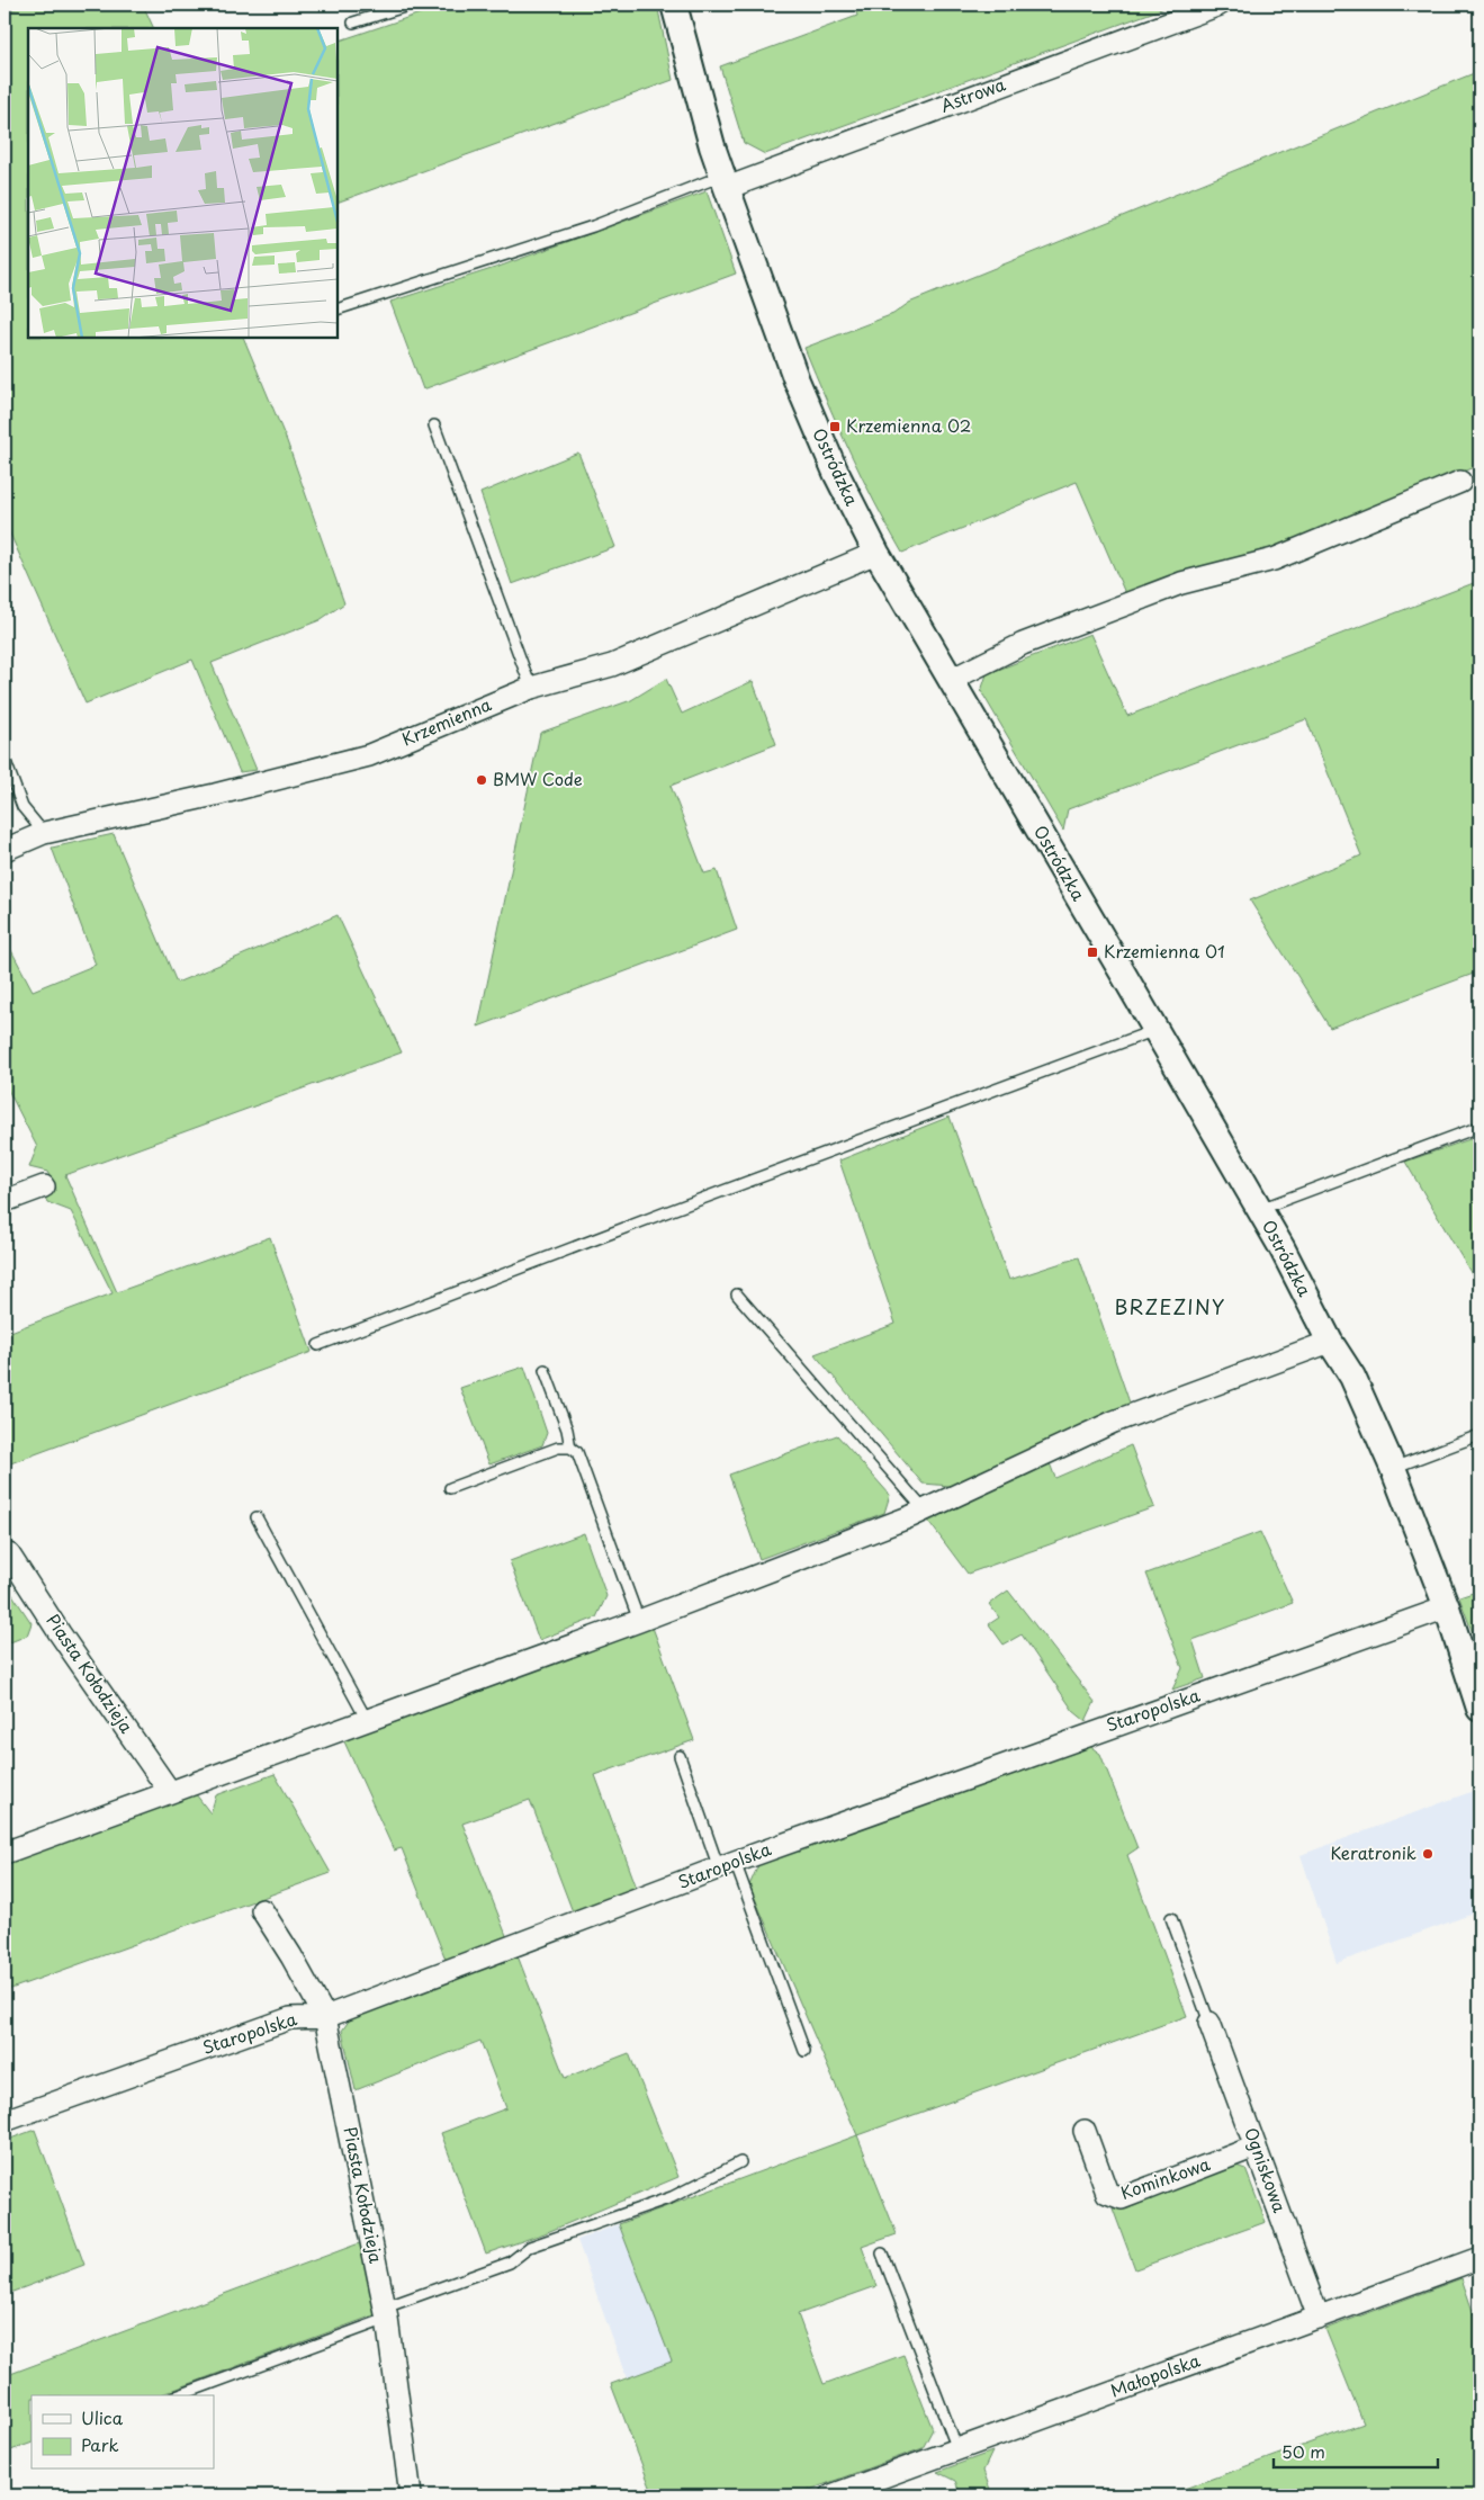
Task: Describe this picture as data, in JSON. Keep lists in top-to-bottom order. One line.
{"streets":{"street":["Astrowa","Ostródzka","Krzemienna","Piasta Kołodzieja","Staropolska","Ogniskowa","Kominkowa","Małopolska"]},"crossings":[["Astrowa","Ostródzka"],["Ostródzka","Krzemienna"],["Ostródzka","Staropolska"],["Piasta Kołodzieja","Staropolska"],["Ogniskowa","Kominkowa"],["Ogniskowa","Małopolska"]],"districts":["BRZEZINY"],"places":{"transit":["Krzemienna 02","Krzemienna 01"],"other":["BMW Code","Keratronik"]},"legend":["Ulica","Park"],"scale_bar":"50 m"}
